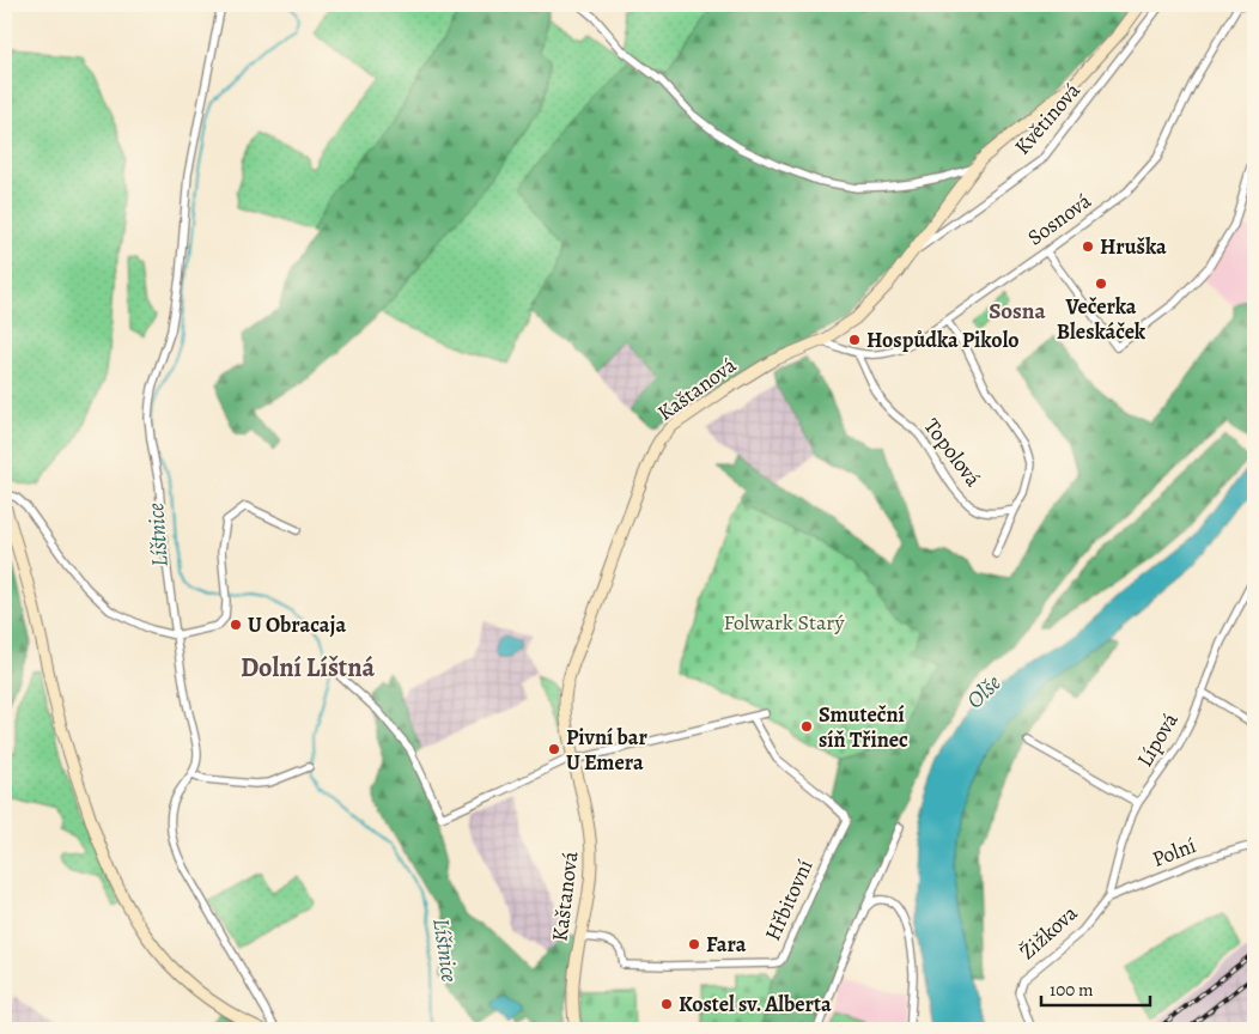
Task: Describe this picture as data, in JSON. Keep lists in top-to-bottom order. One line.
{"streets":{"street":["Květinová","Sosnová","Kaštanová","Topolová","Lípová","Polní","Hřbitovní","Žižkova"]},"crossings":[["Květinová","Kaštanová"],["Sosnová","Kaštanová"],["Sosnová","Topolová"],["Kaštanová","Hřbitovní"],["Lípová","Polní"],["Lípová","Žižkova"],["Polní","Žižkova"]],"districts":["Sosna","Dolní Líštná"],"water":["Líštnice","Olše"],"parks":["Folwark Starý"],"places":["Hruška","Večerka Bleskáček","Hospůdka Pikolo","U Obracaja","Smuteční síň Třinec","Pivní bar U Emera","Fara","Kostel sv. Alberta"],"scale_bar":"100 m"}
